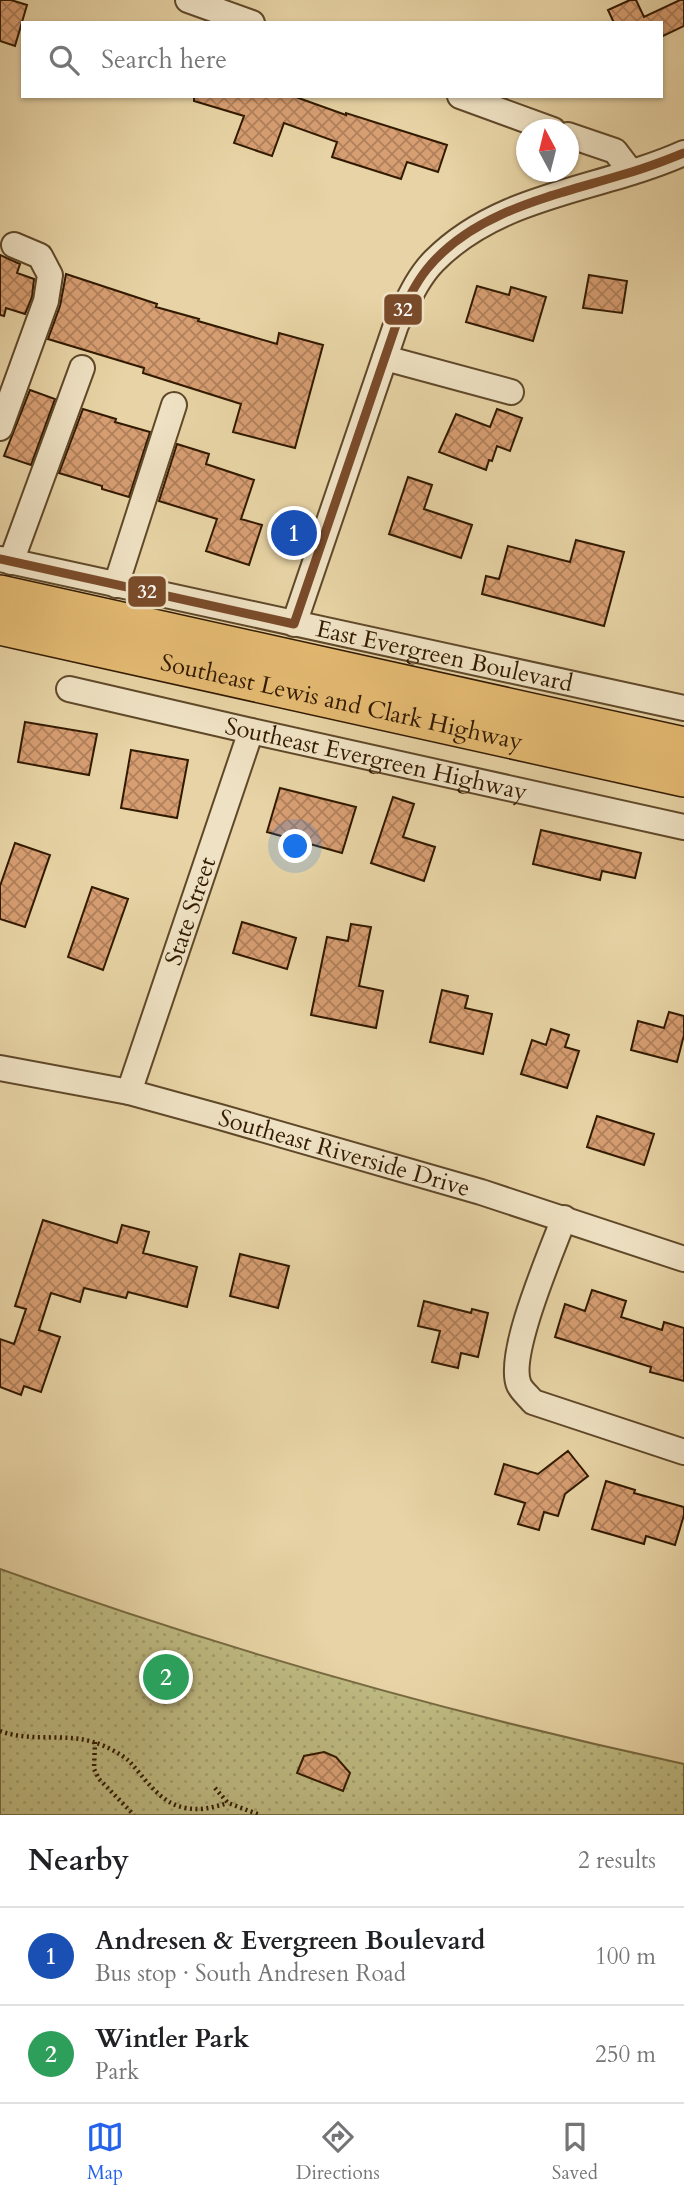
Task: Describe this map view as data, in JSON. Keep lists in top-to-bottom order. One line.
{"streets":{"highway":["Southeast Lewis and Clark Highway"],"street":["East Evergreen Boulevard","Southeast Evergreen Highway","State Street","Southeast Riverside Drive"]},"crossings":[["East Evergreen Boulevard","Southeast Lewis and Clark Highway"],["Southeast Evergreen Highway","State Street"],["State Street","Southeast Riverside Drive"]],"lines":["transit line 32"],"north":"top","page":{"search":"Search here","pins":["1","2"],"heading":["Nearby","2 results"],"list":[{"mark":"1","name":"Andresen & Evergreen Boulevard","note":"Bus stop · South Andresen Road","value":"100 m"},{"mark":"2","name":"Wintler Park","note":"Park","value":"250 m"}],"nav":["Map","Directions","Saved"]}}
